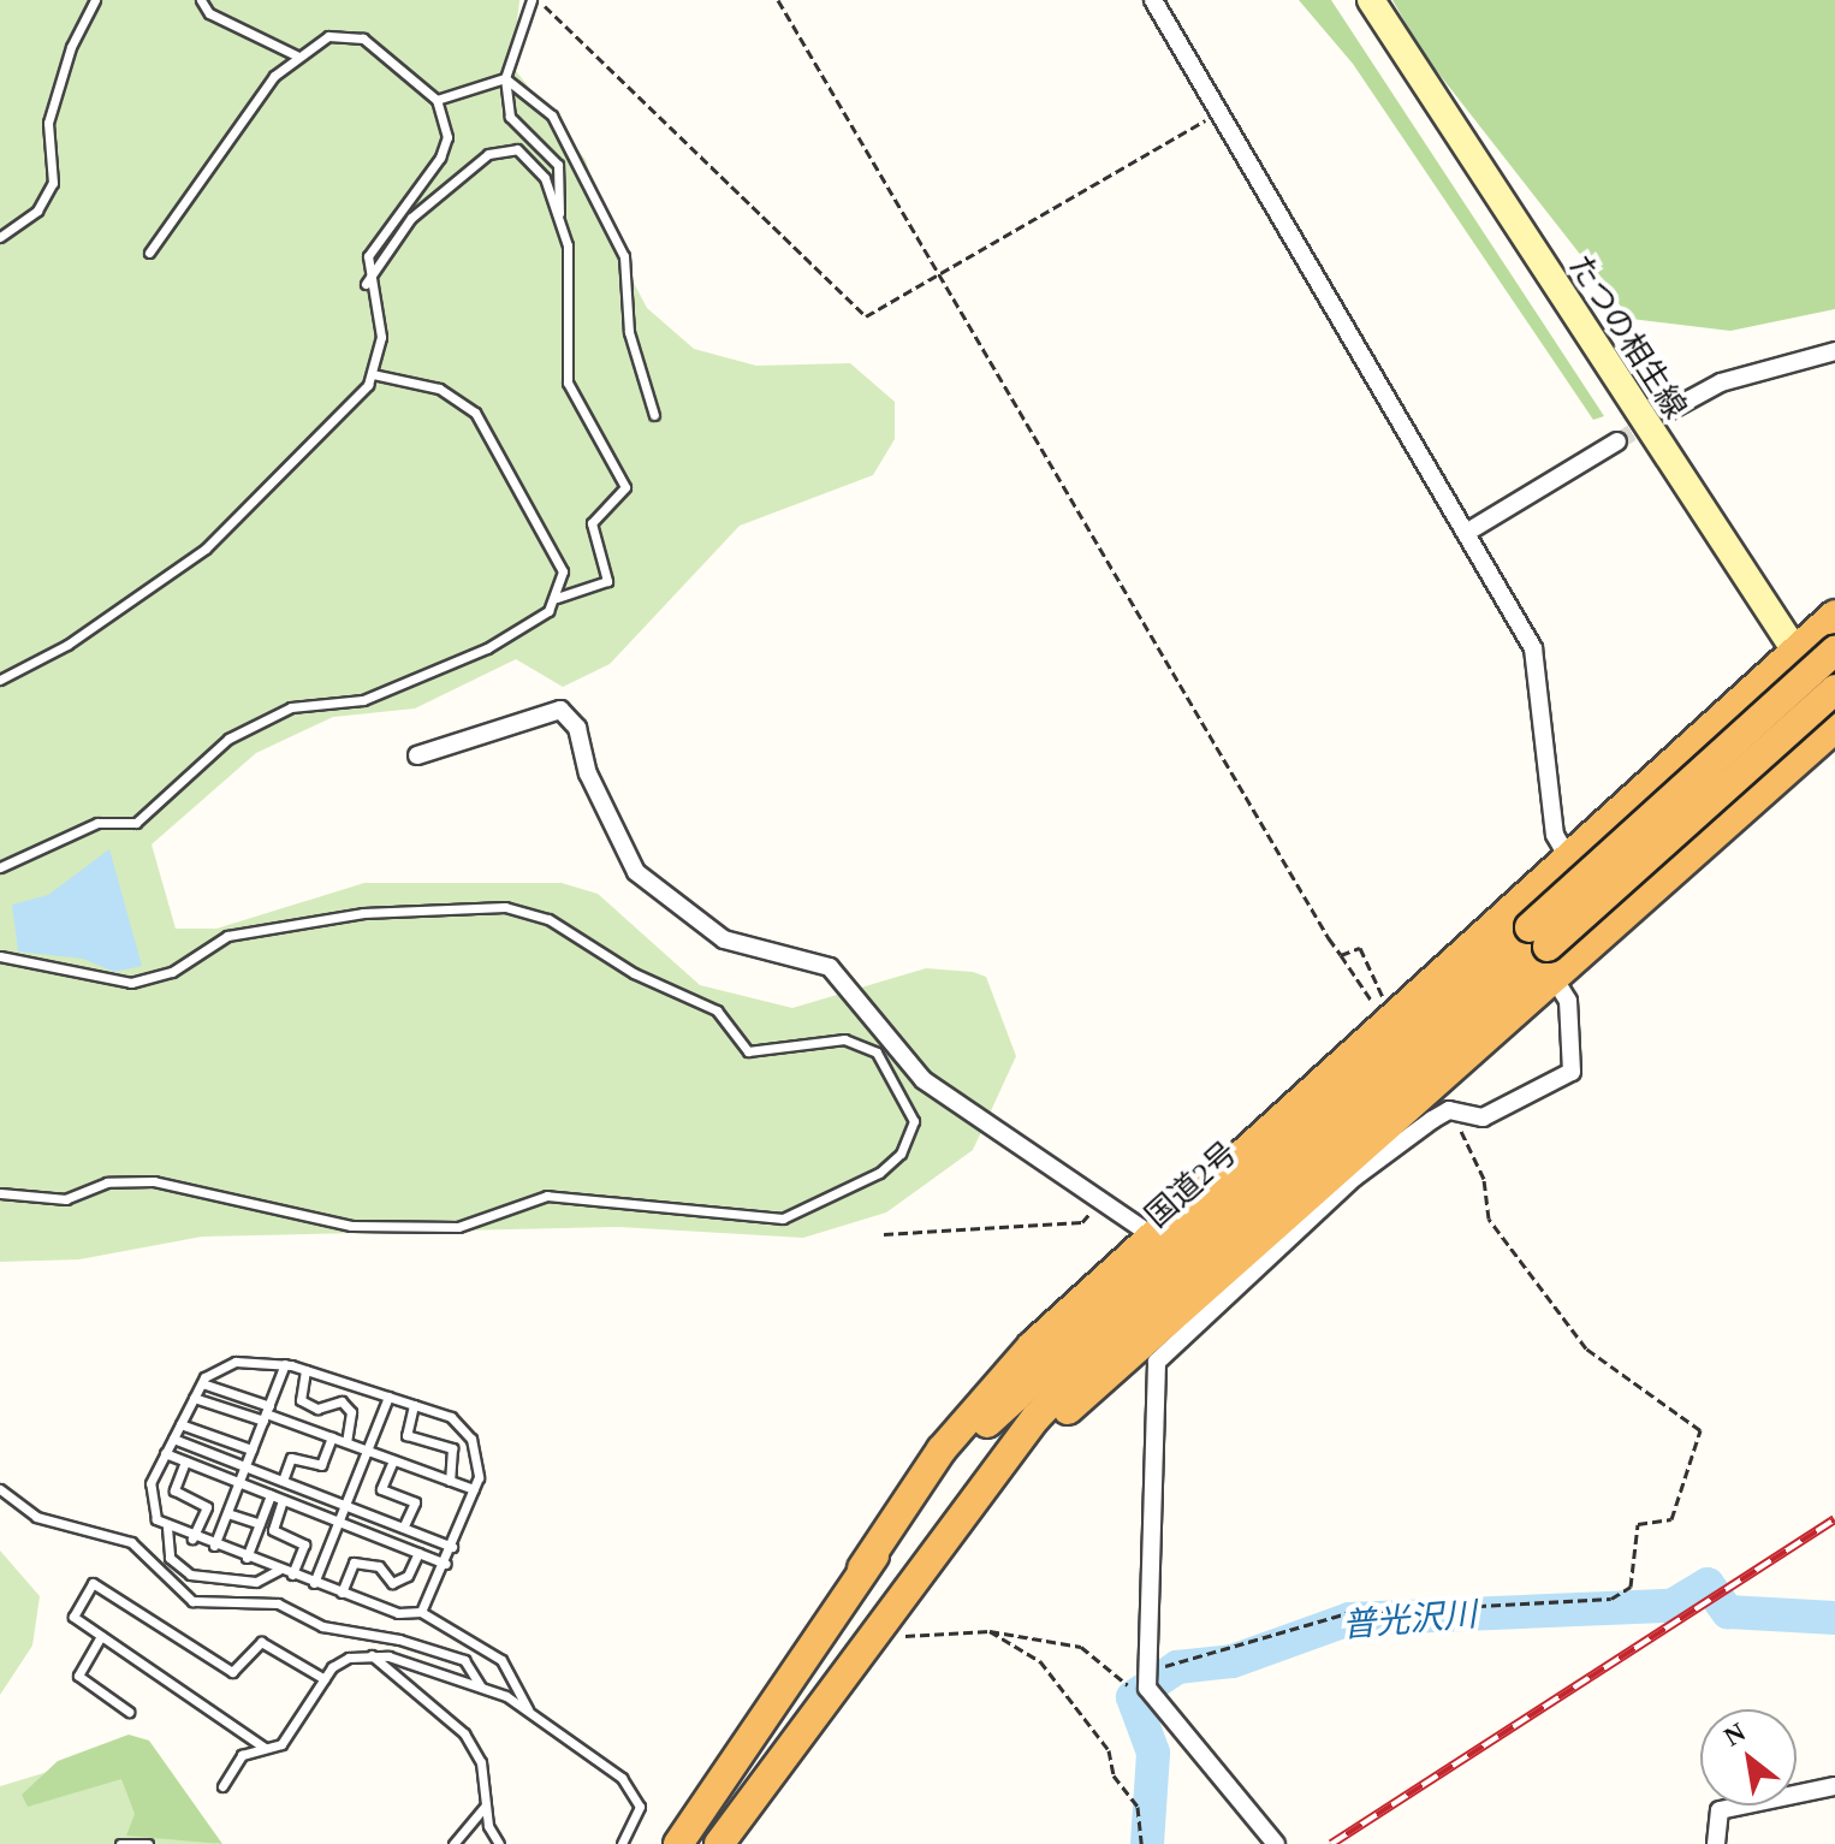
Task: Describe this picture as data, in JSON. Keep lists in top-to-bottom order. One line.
{"streets":{"highway":["国道2号"],"main road":["たつの相生線"]},"water":["普光沢川"],"north":"top left"}
